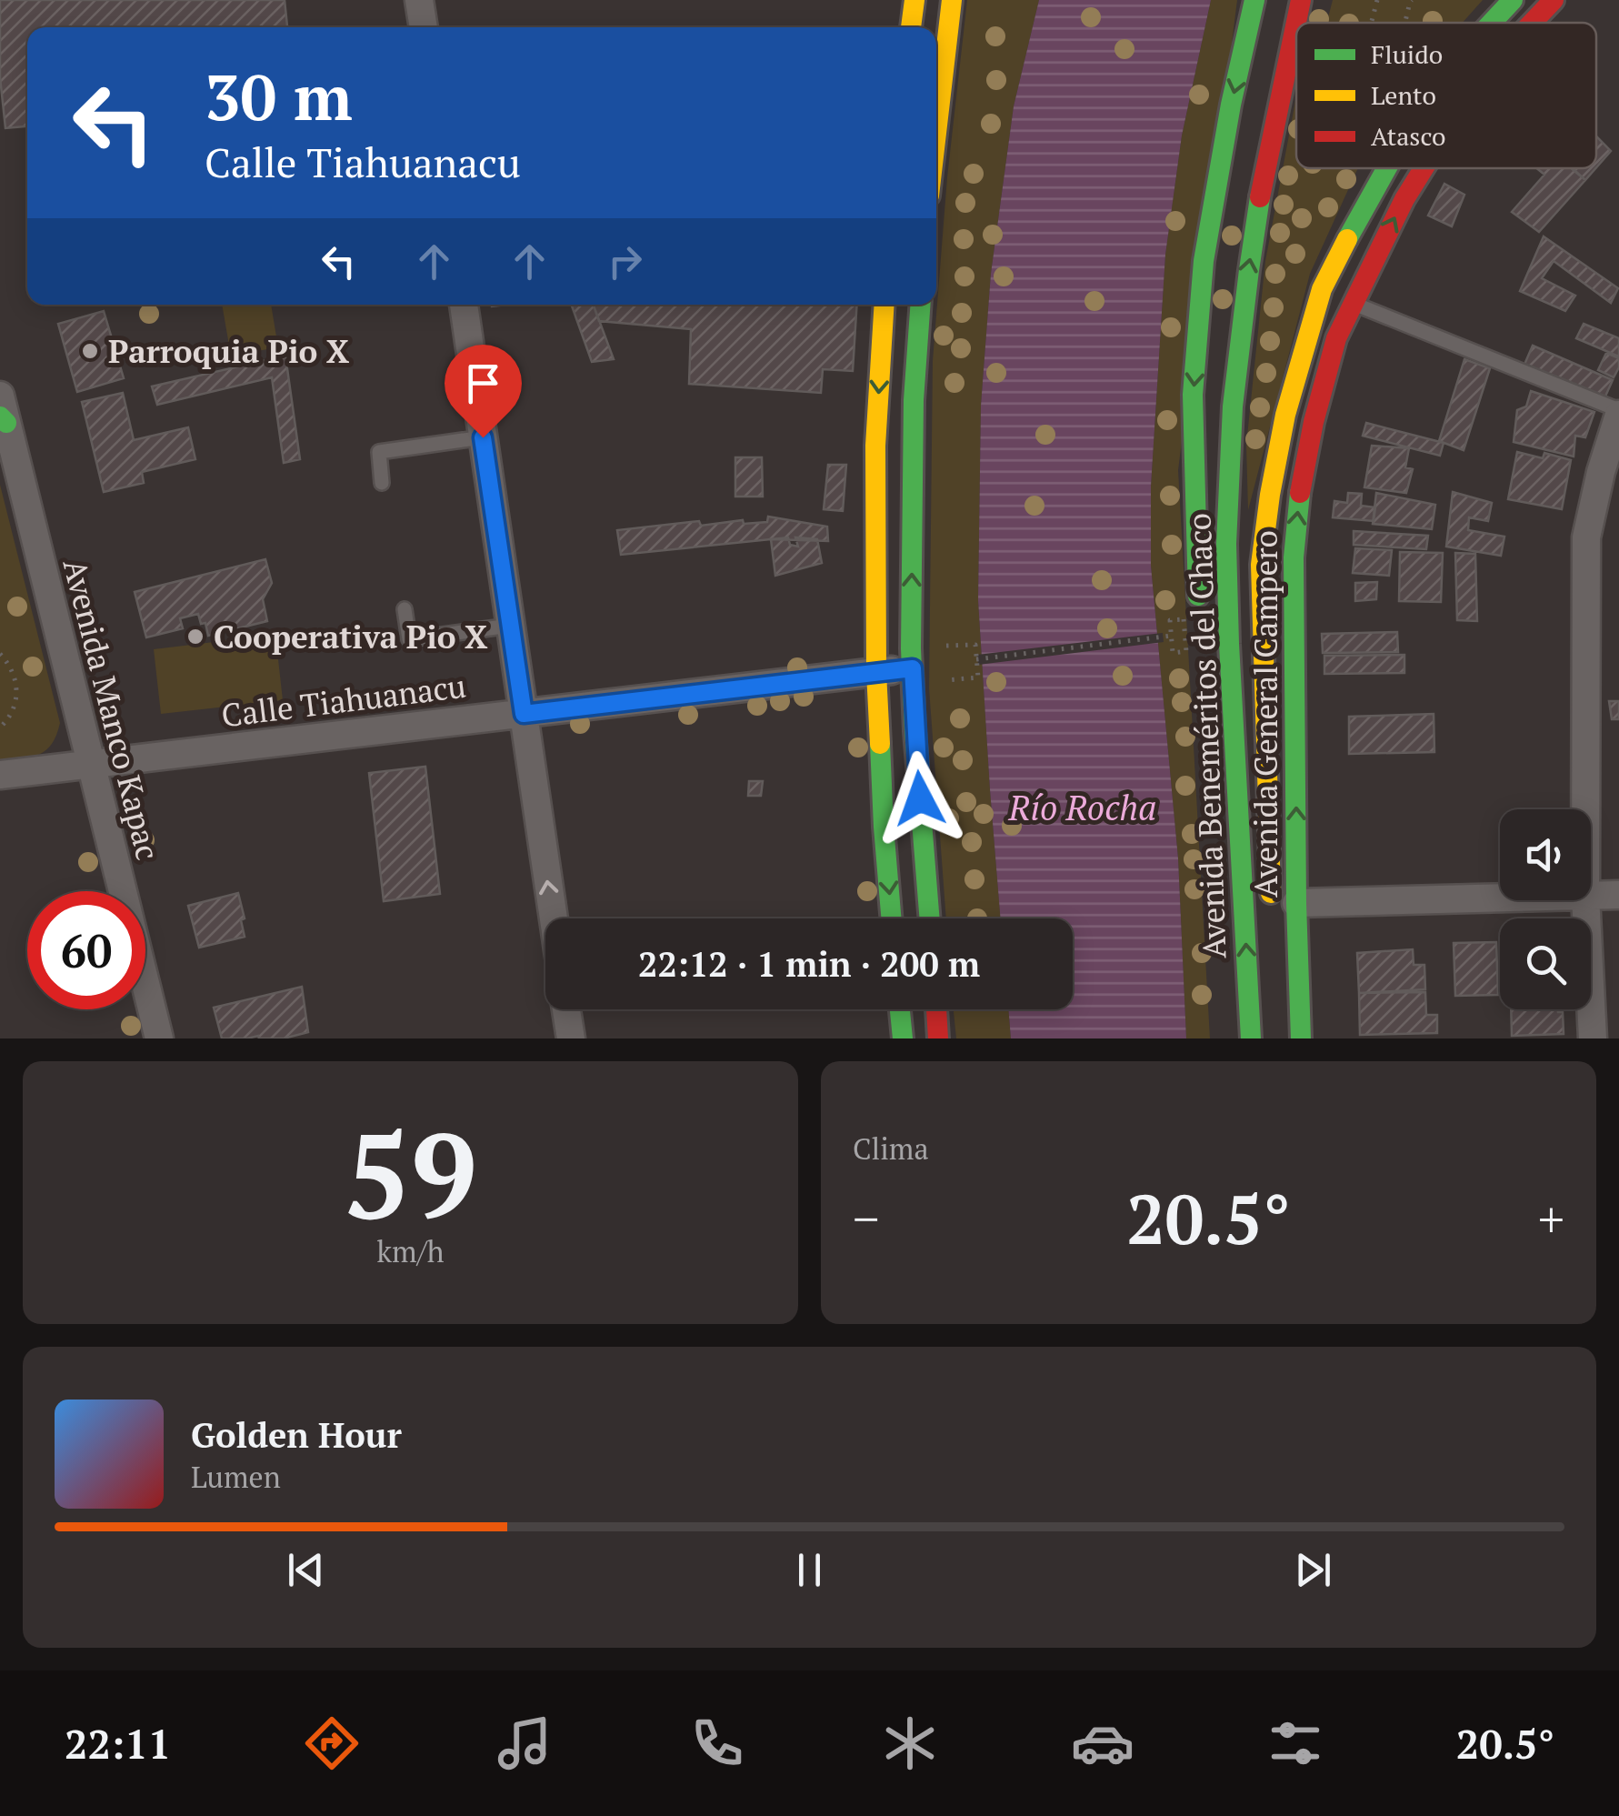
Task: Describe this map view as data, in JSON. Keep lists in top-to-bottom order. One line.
{"streets":{"main road":["Avenida General Campero","Avenida Beneméritos del Chaco"],"street":["Calle Tiahuanacu","Avenida Manco Kapac"]},"crossings":[["Calle Tiahuanacu","Avenida Manco Kapac"]],"water":["Río Rocha"],"places":["Parroquia Pio X","Cooperativa Pio X"],"legend":["Fluido","Lento","Atasco"],"page":{"turn":["30 m","Calle Tiahuanacu"],"limit":"60","trip":"22:12 · 1 min · 200 m","tile":[["59","km/h"],"Clima"],"heat":["−","20.5°","+"],"song":["Golden Hour","Lumen"],"tabs":["22:11","20.5°"]}}
